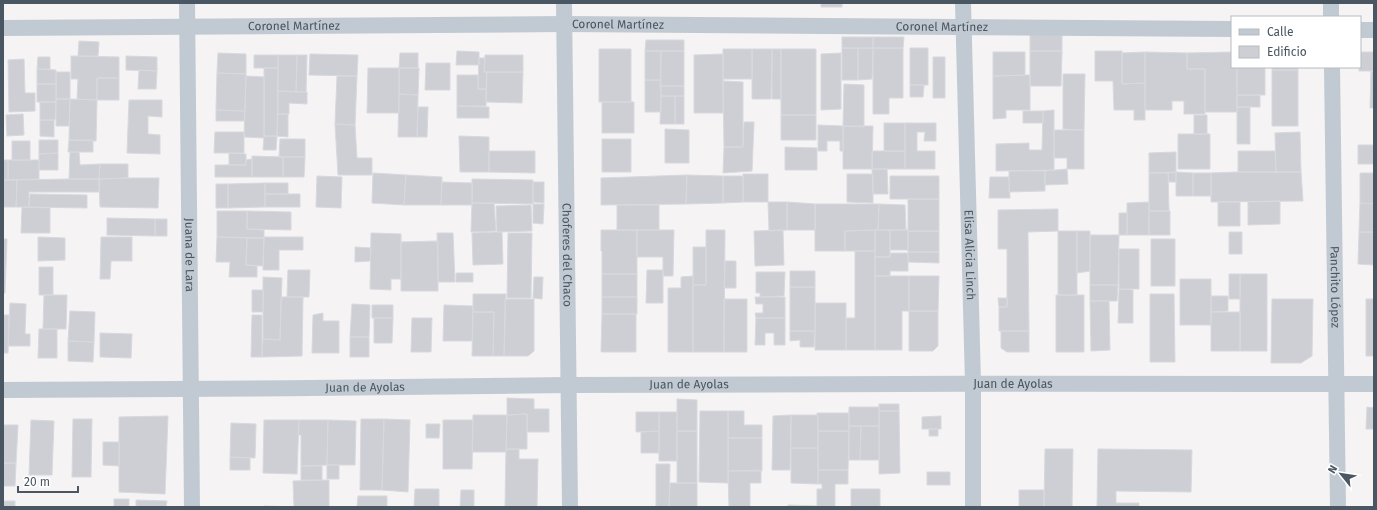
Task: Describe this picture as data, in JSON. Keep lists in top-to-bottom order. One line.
{"streets":{"street":["Coronel Martínez","Juana de Lara","Choferes del Chaco","Elisa Alicia Linch","Panchito López","Juan de Ayolas"]},"crossings":[["Coronel Martínez","Juana de Lara"],["Coronel Martínez","Choferes del Chaco"],["Coronel Martínez","Elisa Alicia Linch"],["Juana de Lara","Juan de Ayolas"],["Choferes del Chaco","Juan de Ayolas"],["Elisa Alicia Linch","Juan de Ayolas"],["Panchito López","Juan de Ayolas"]],"legend":["Calle","Edificio"],"scale_bar":"20 m","north":"top left"}
